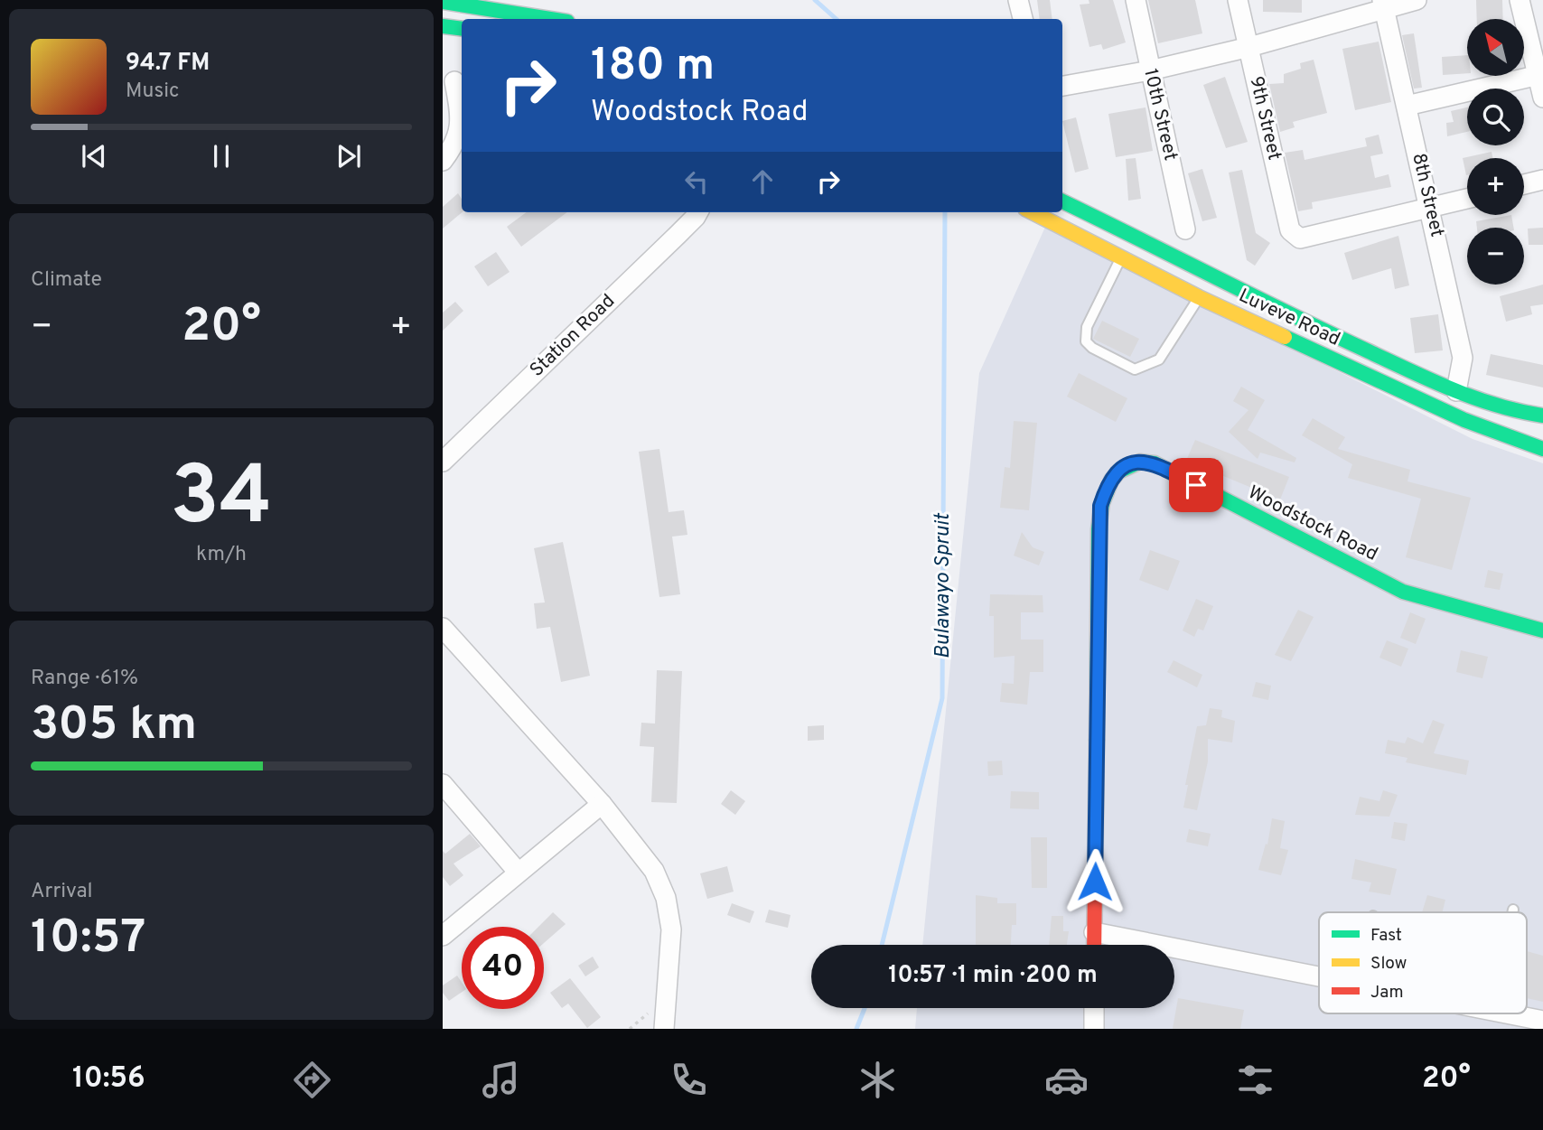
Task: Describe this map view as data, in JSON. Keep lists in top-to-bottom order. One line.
{"streets":{"street":["10th Street","9th Street","8th Street","Luveve Road","Station Road","Woodstock Road"]},"crossings":[["9th Street","8th Street"],["8th Street","Luveve Road"]],"water":["Bulawayo Spruit"],"legend":["Fast","Slow","Jam"],"north":"top left","page":{"map_buttons":["+","−"],"turn":["180 m","Woodstock Road"],"song":["94.7 FM","Music"],"tile":["Climate",["34","km/h"],["Range · 61%","305 km"],["Arrival","10:57"]],"heat":["−","20°","+"],"limit":"40","trip":"10:57 · 1 min · 200 m","tabs":["10:56","20°"]}}
